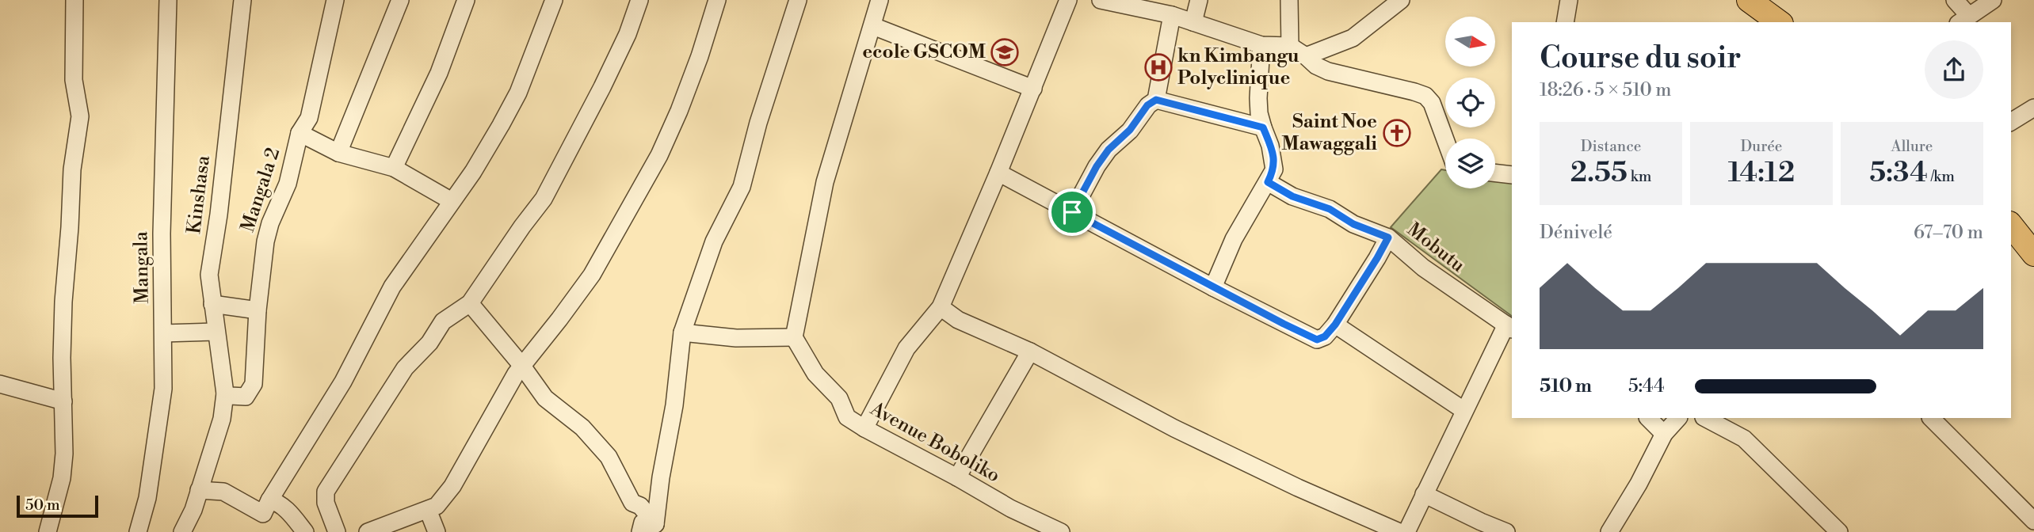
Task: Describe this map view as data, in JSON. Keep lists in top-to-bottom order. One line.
{"streets":{"street":["Mangala 2","Kinshasa","Mobutu","Mangala","Avenue Boboliko"]},"crossings":[["Mangala 2","Kinshasa"]],"places":{"school or university":["ecole GSCOM"],"hospital":["kn Kimbangu Polyclinique"],"church":["Saint Noe Mawaggali"]},"scale_bar":"50 m","north":"right","page":{"heading":["Course du soir","18:26 · 5 × 510 m"],"stats":[["Distance","2.55 km"],["Durée","14:12"],["Allure","5:34 /km"]],"chart":["Dénivelé","67–70 m"],"list":[{"name":"510 m","note":"5:44"}],"scale":"50 m"}}
